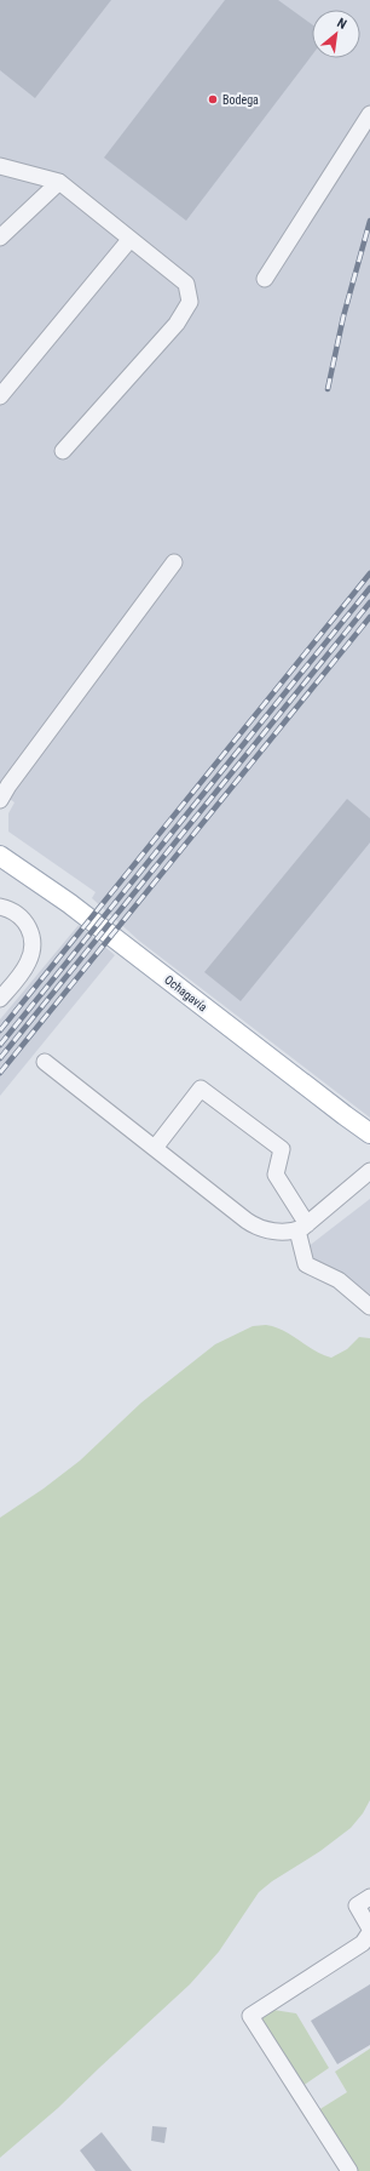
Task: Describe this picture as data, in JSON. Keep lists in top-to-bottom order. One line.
{"streets":{"main road":["Ochagavía"]},"places":["Bodega"],"north":"top right"}
